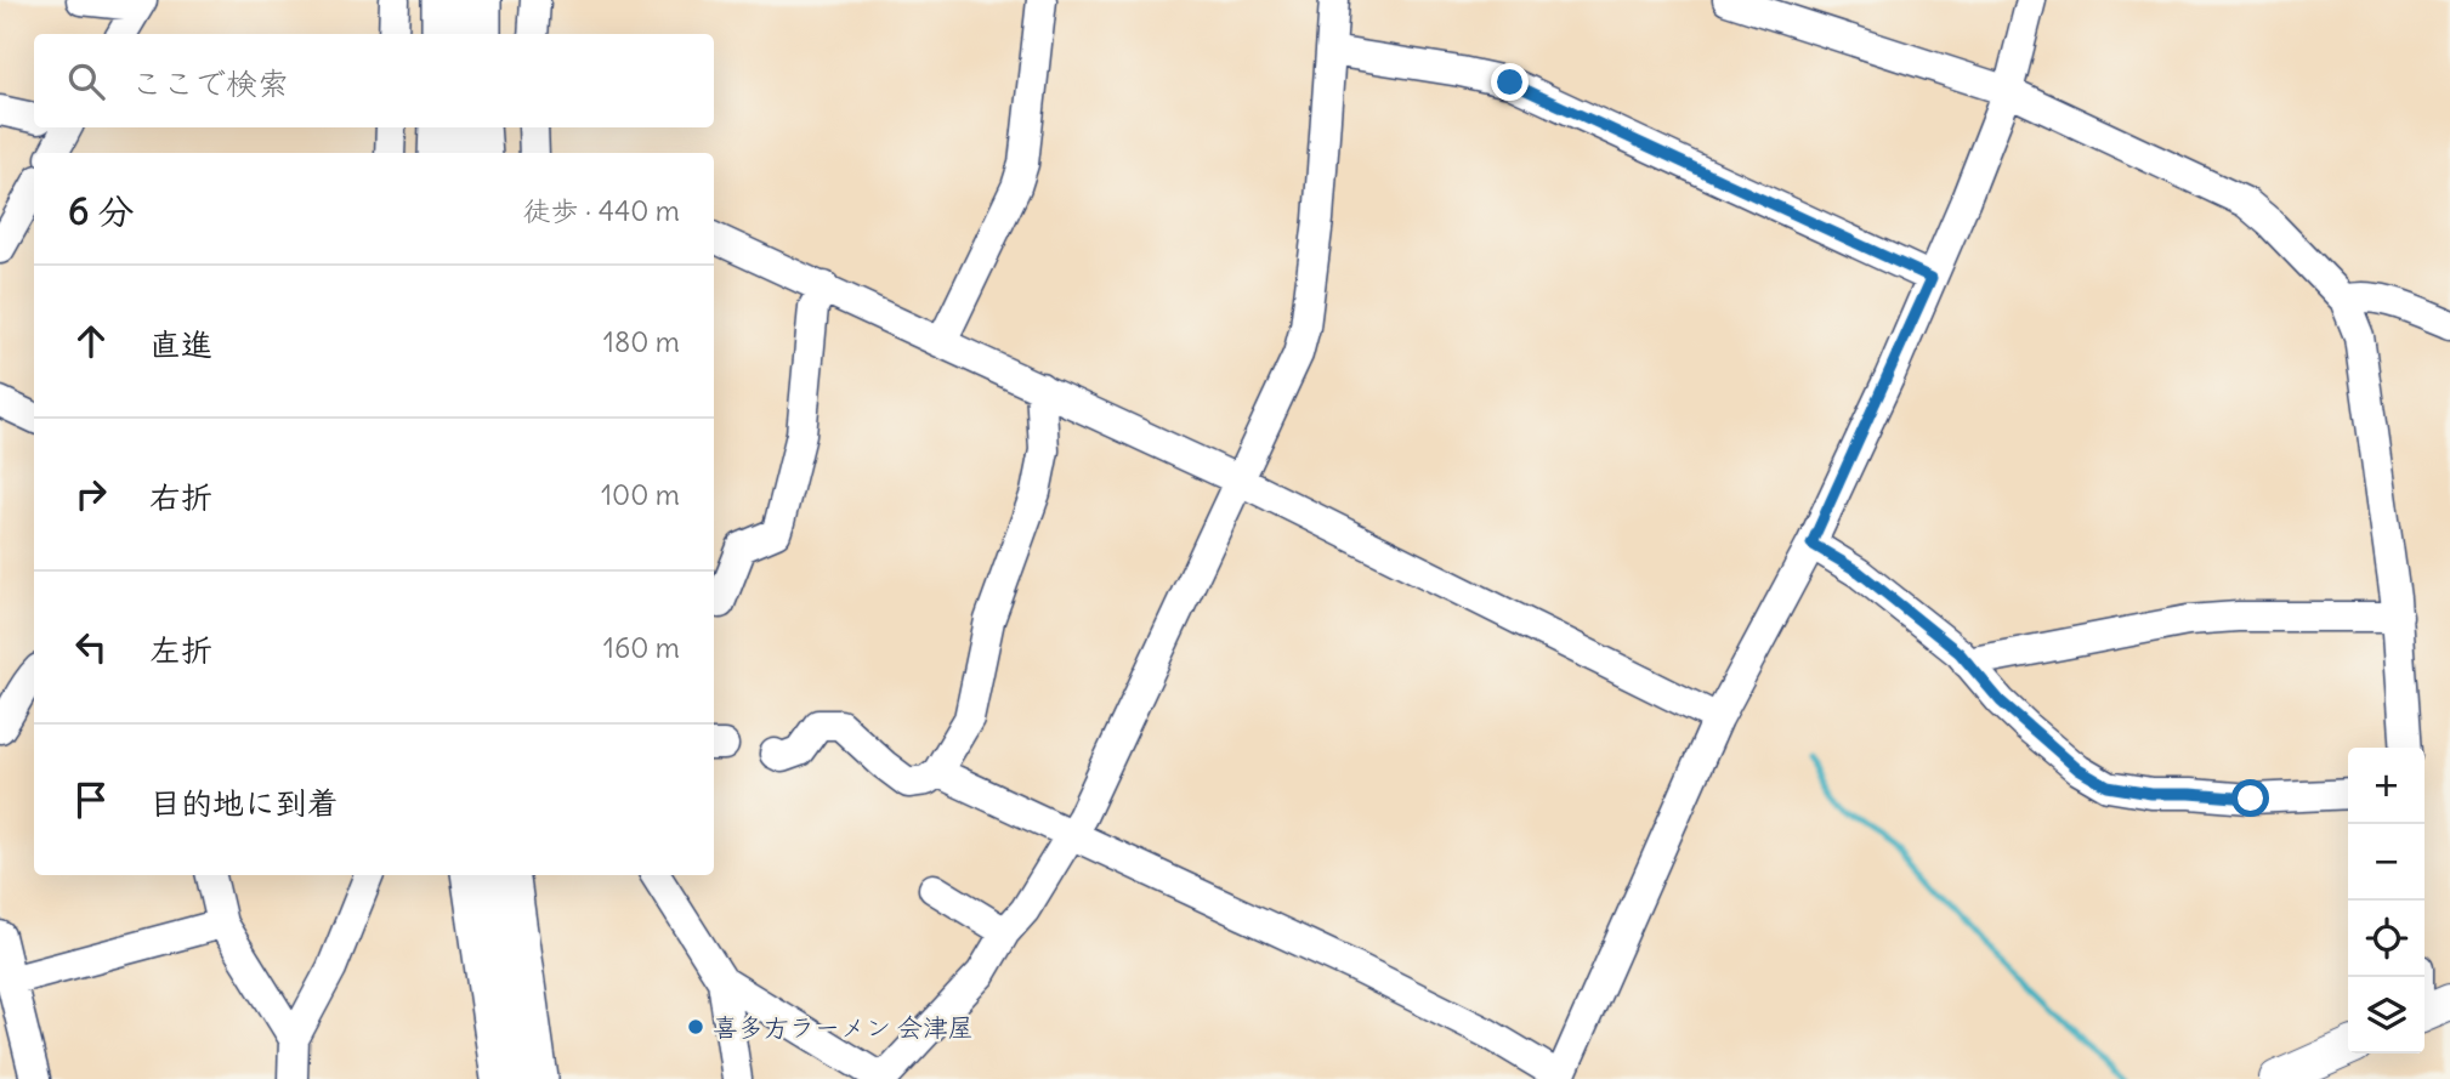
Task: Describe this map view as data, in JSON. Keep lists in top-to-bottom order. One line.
{"places":["喜多方ラーメン 会津屋"],"page":{"search":"ここで検索","heading":["6 分","徒歩 · 440 m"],"list":[["直進","180 m"],["右折","100 m"],["左折","160 m"],"目的地に到着"],"map_buttons":["+","−"]}}
